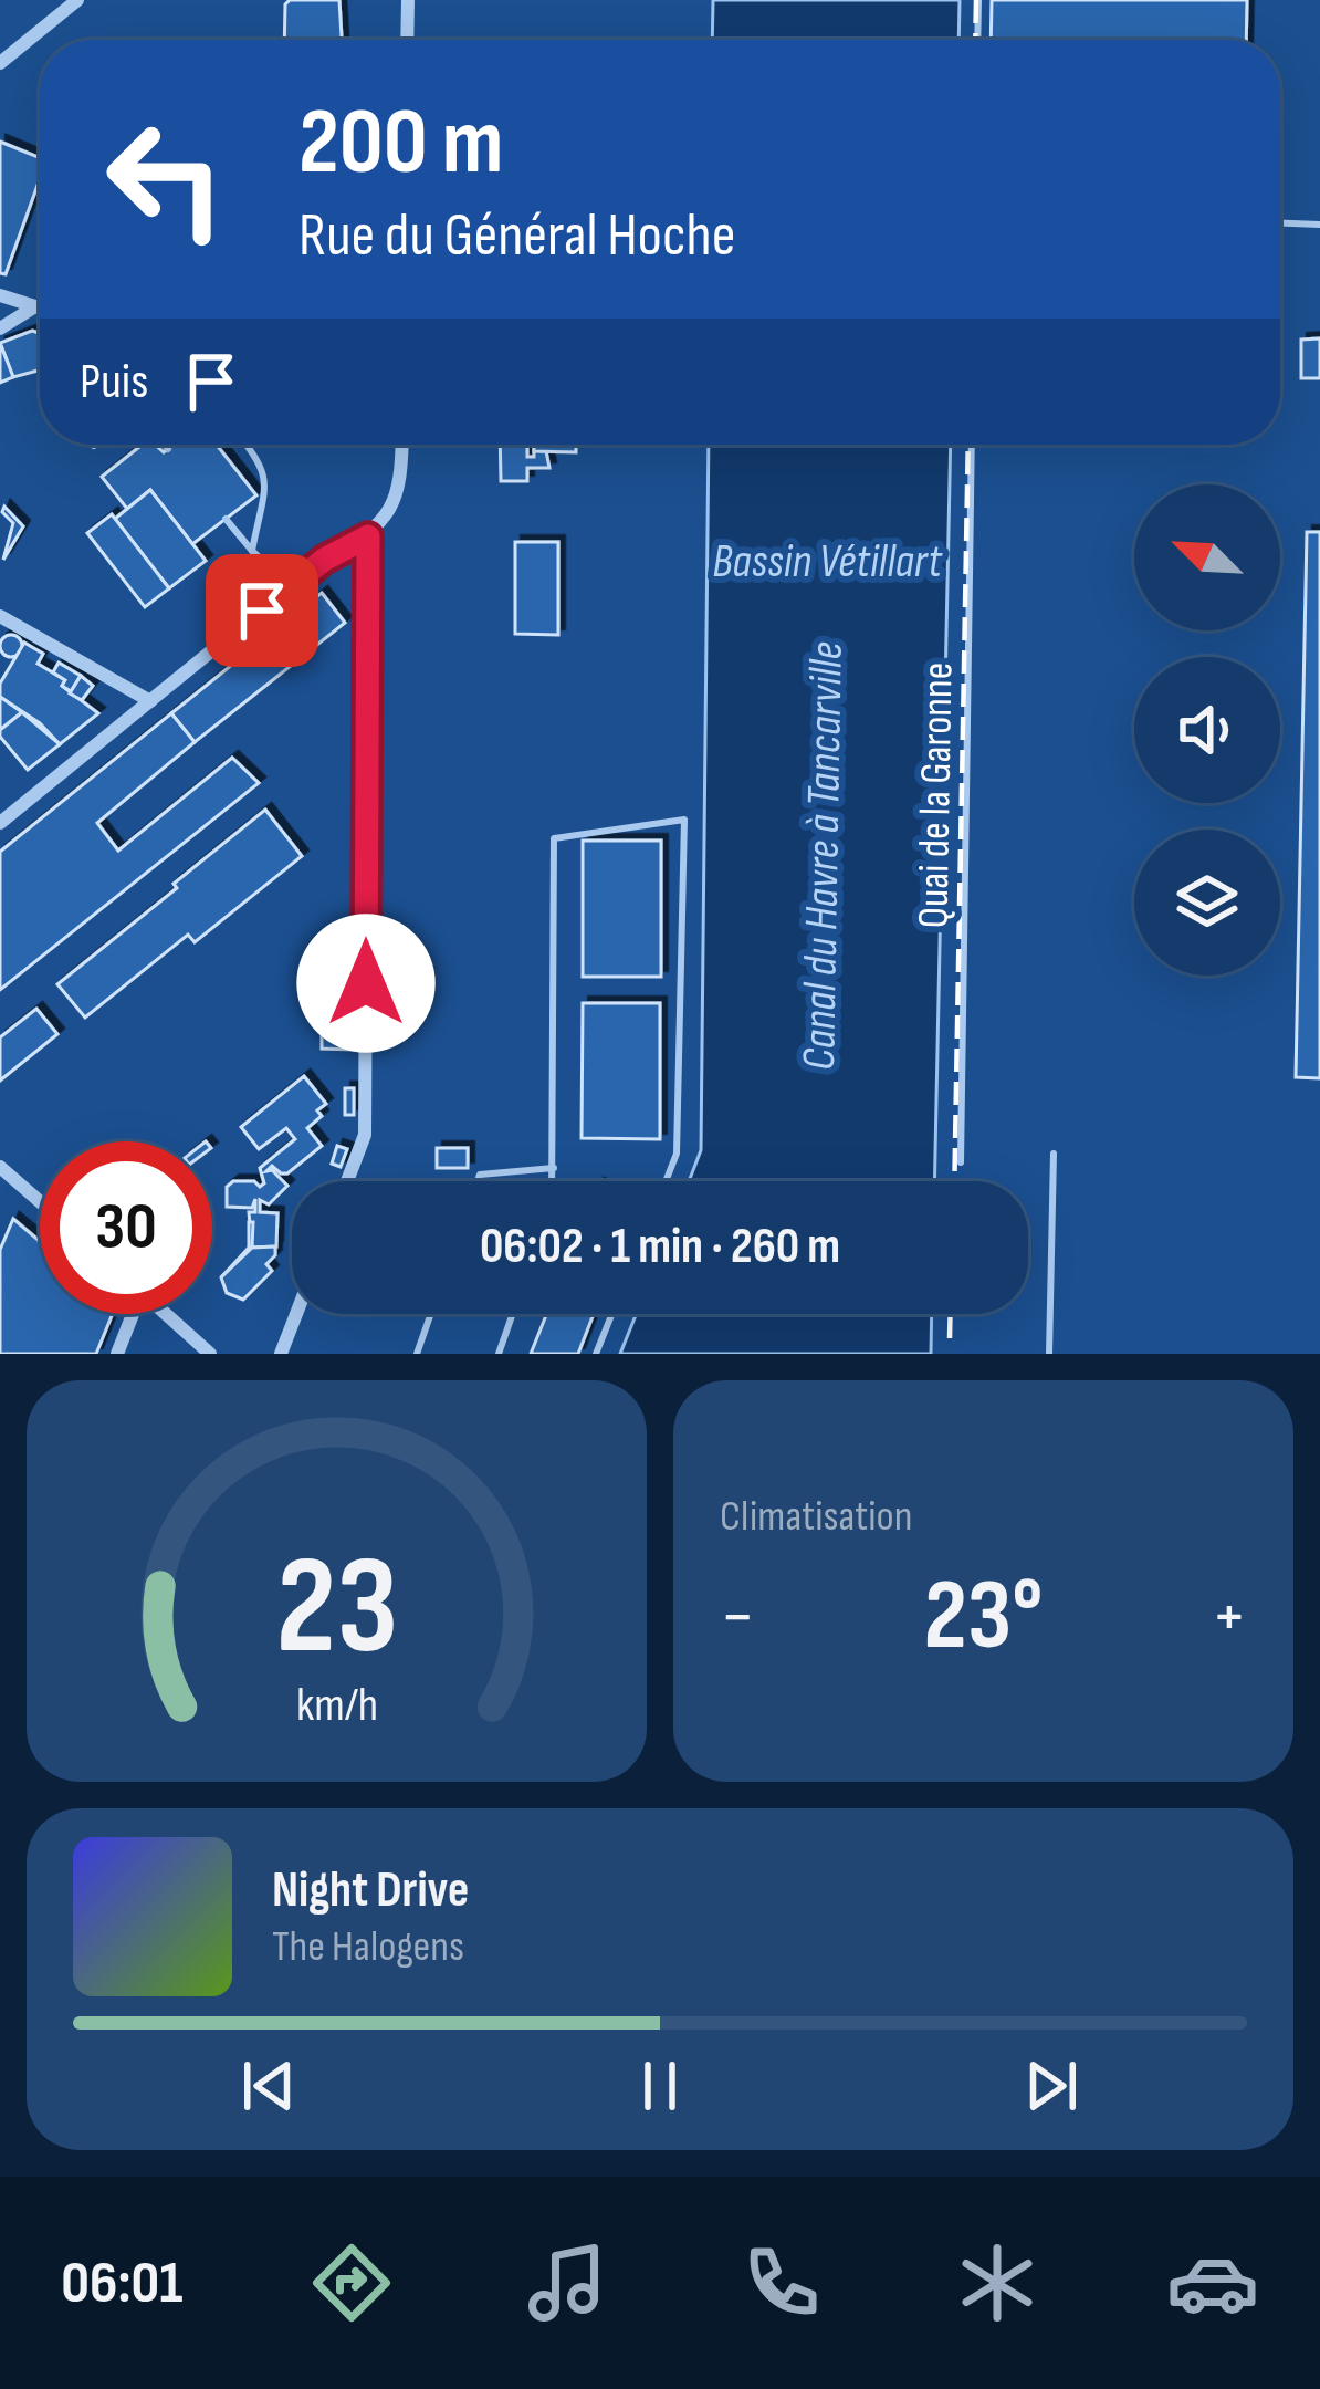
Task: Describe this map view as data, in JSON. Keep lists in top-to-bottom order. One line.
{"streets":{"lane":["Quai de la Garonne"]},"water":["Bassin Vétillart","Canal du Havre à Tancarville"],"north":"top left","page":{"turn":["200 m","Rue du Général Hoche"],"then":"Puis","limit":"30","trip":"06:02 · 1 min · 260 m","tile":"Climatisation","heat":["−","23°","+"],"song":["Night Drive","The Halogens"],"tabs":"06:01","gauge":["23","km/h"]}}
